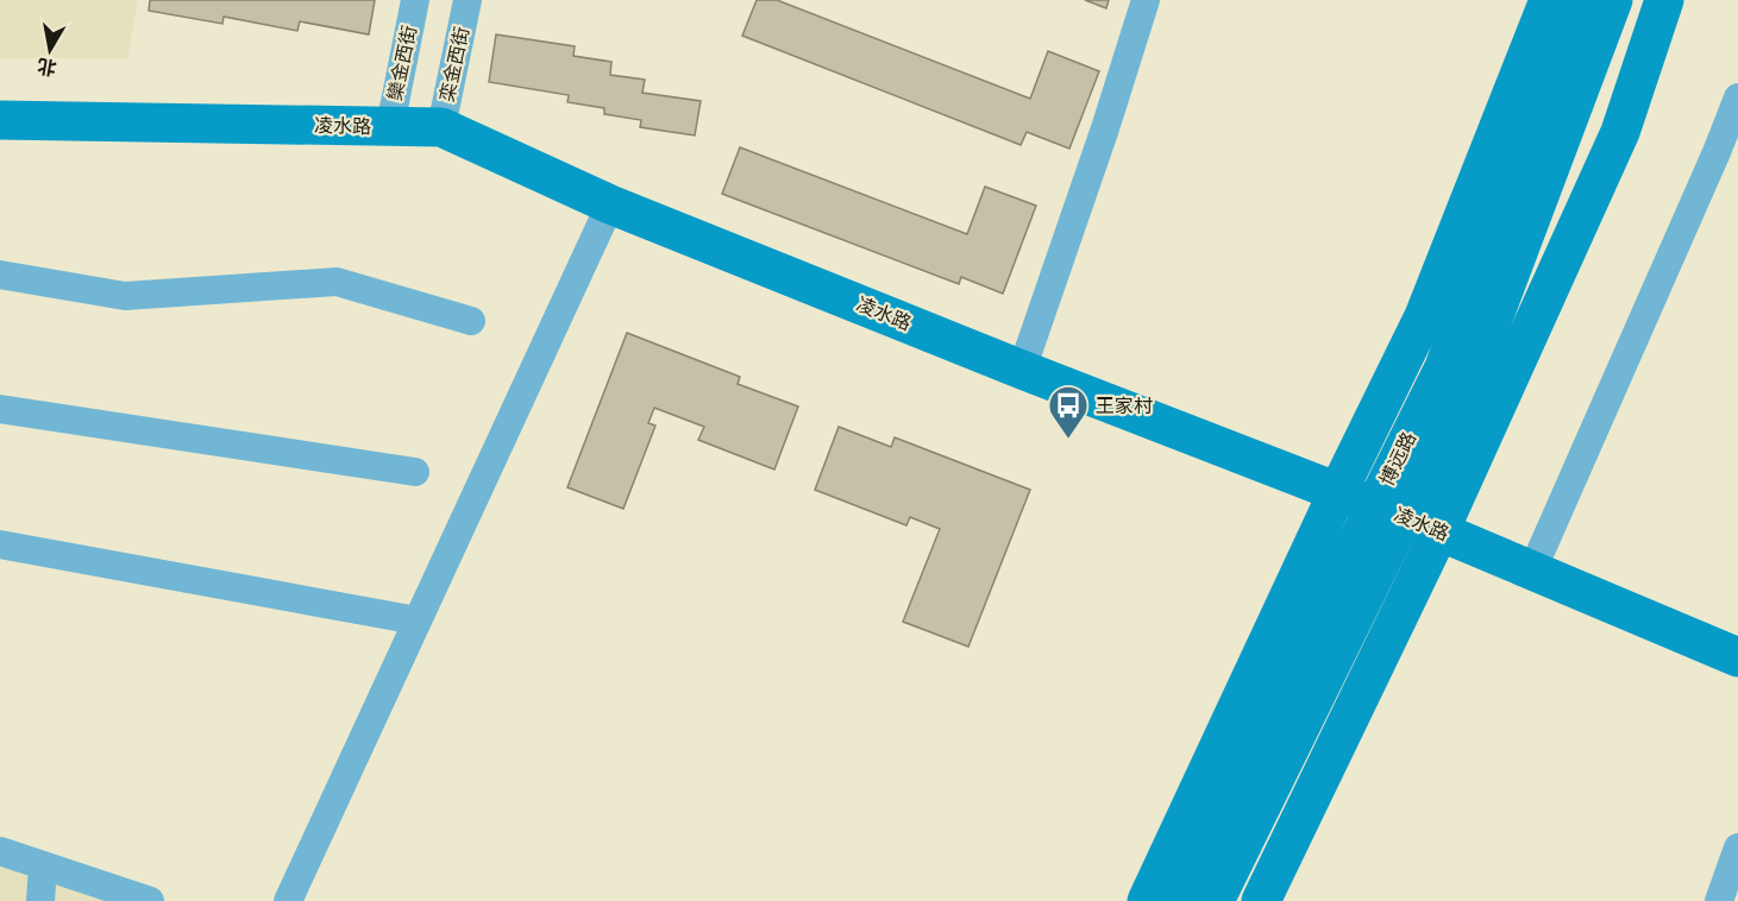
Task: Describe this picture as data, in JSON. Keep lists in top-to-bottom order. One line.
{"streets":{"main road":["凌水路","博远路"],"street":["欒金西街","栾金西街"]},"crossings":[["欒金西街","凌水路"],["栾金西街","凌水路"]],"places":{"bus stop":["王家村"]},"north":"bottom"}
